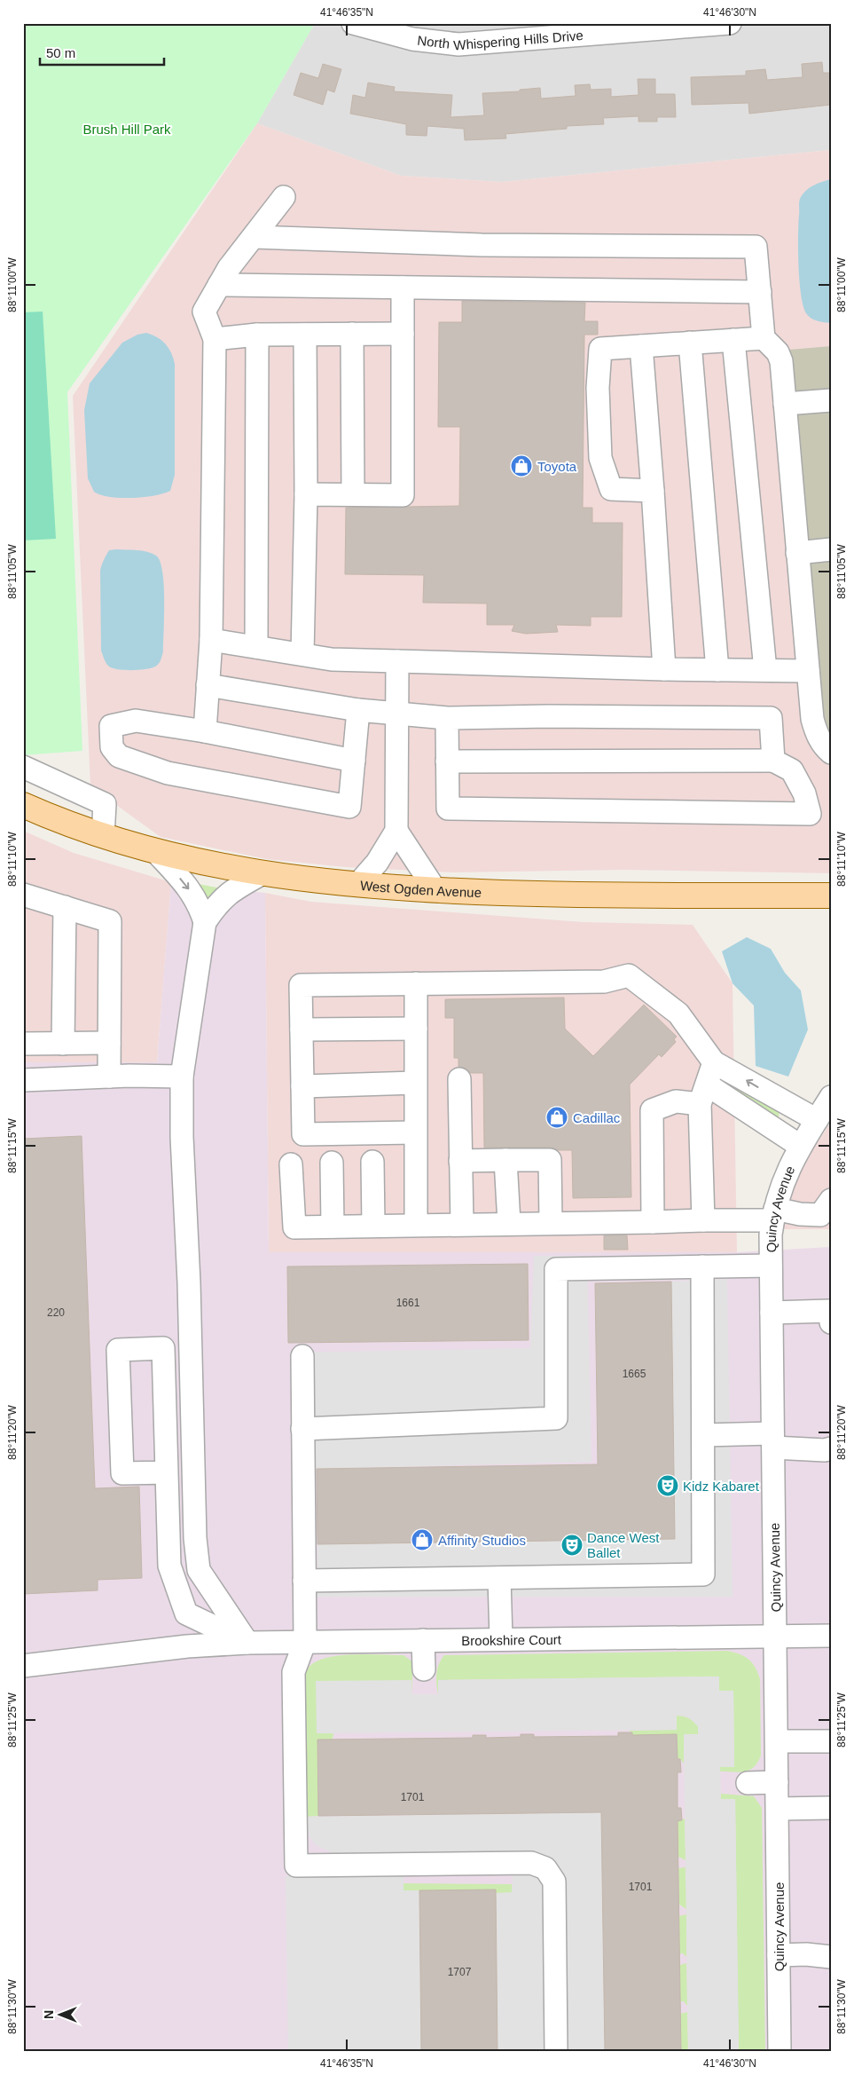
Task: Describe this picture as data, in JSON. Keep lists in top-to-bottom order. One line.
{"streets":{"main road":["West Ogden Avenue"],"street":["North Whispering Hills Drive","Quincy Avenue","Brookshire Court"]},"crossings":[["Quincy Avenue","Brookshire Court"]],"parks":["Brush Hill Park"],"places":{"shop":["Toyota","Cadillac","Affinity Studios"],"theatre":["Kidz Kabaret","Dance West Ballet"]},"house_numbers":["1661","220","1665","1701","1701","1707"],"scale_bar":"50 m","north":"left","coordinates":["41°46'35\"N","41°46'30\"N","88°11'00\"W","88°11'05\"W","88°11'10\"W","88°11'15\"W","88°11'20\"W","88°11'25\"W","88°11'30\"W"]}
